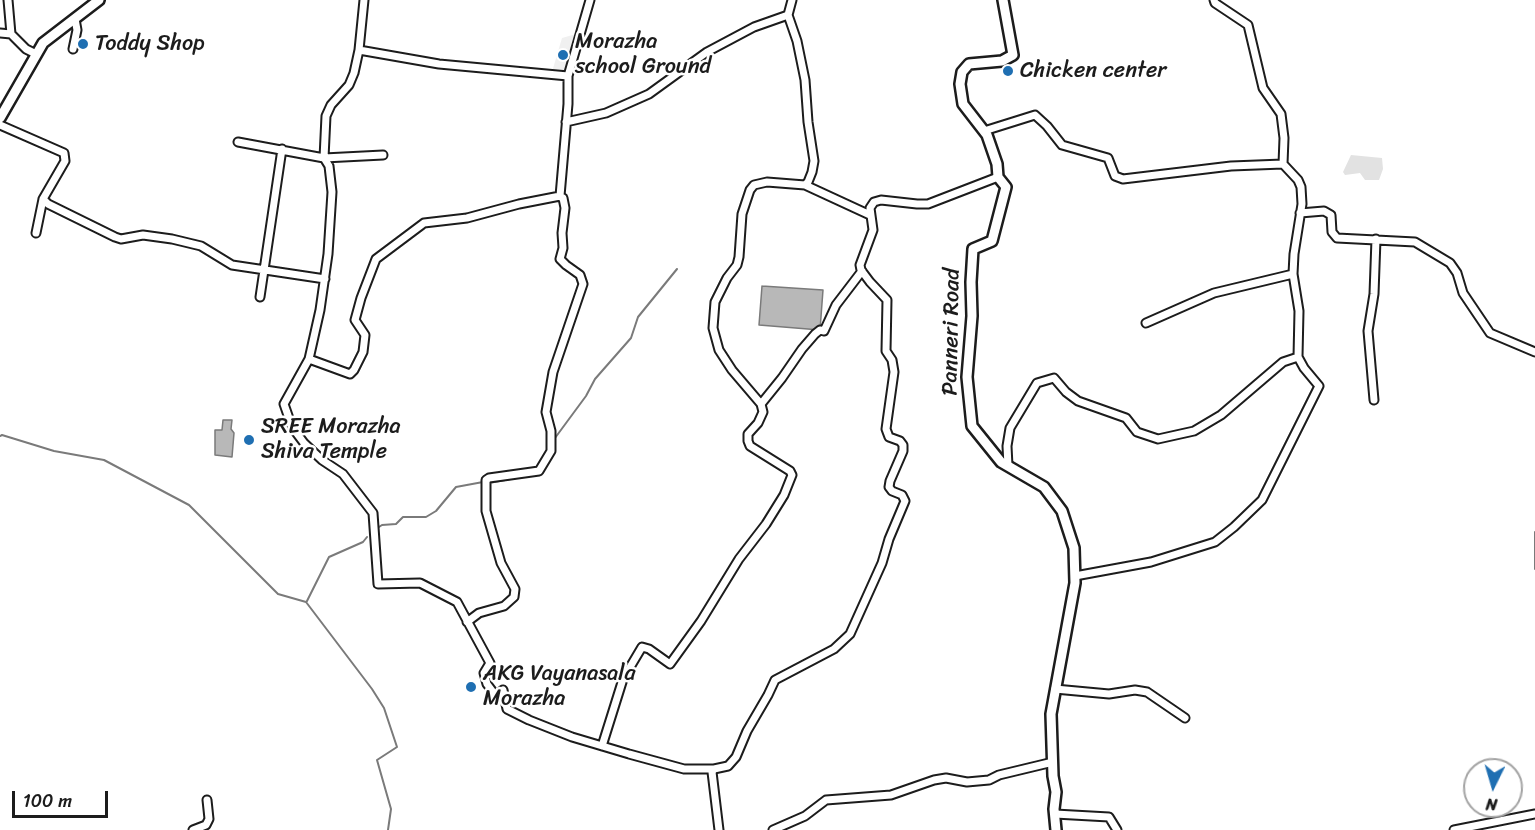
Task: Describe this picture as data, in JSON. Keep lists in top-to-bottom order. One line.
{"streets":{"main road":["Panneri Road"]},"places":["Toddy Shop","Morazha school Ground","Chicken center","SREE Morazha Shiva Temple","AKG Vayanasala Morazha"],"scale_bar":"100 m","north":"bottom"}
